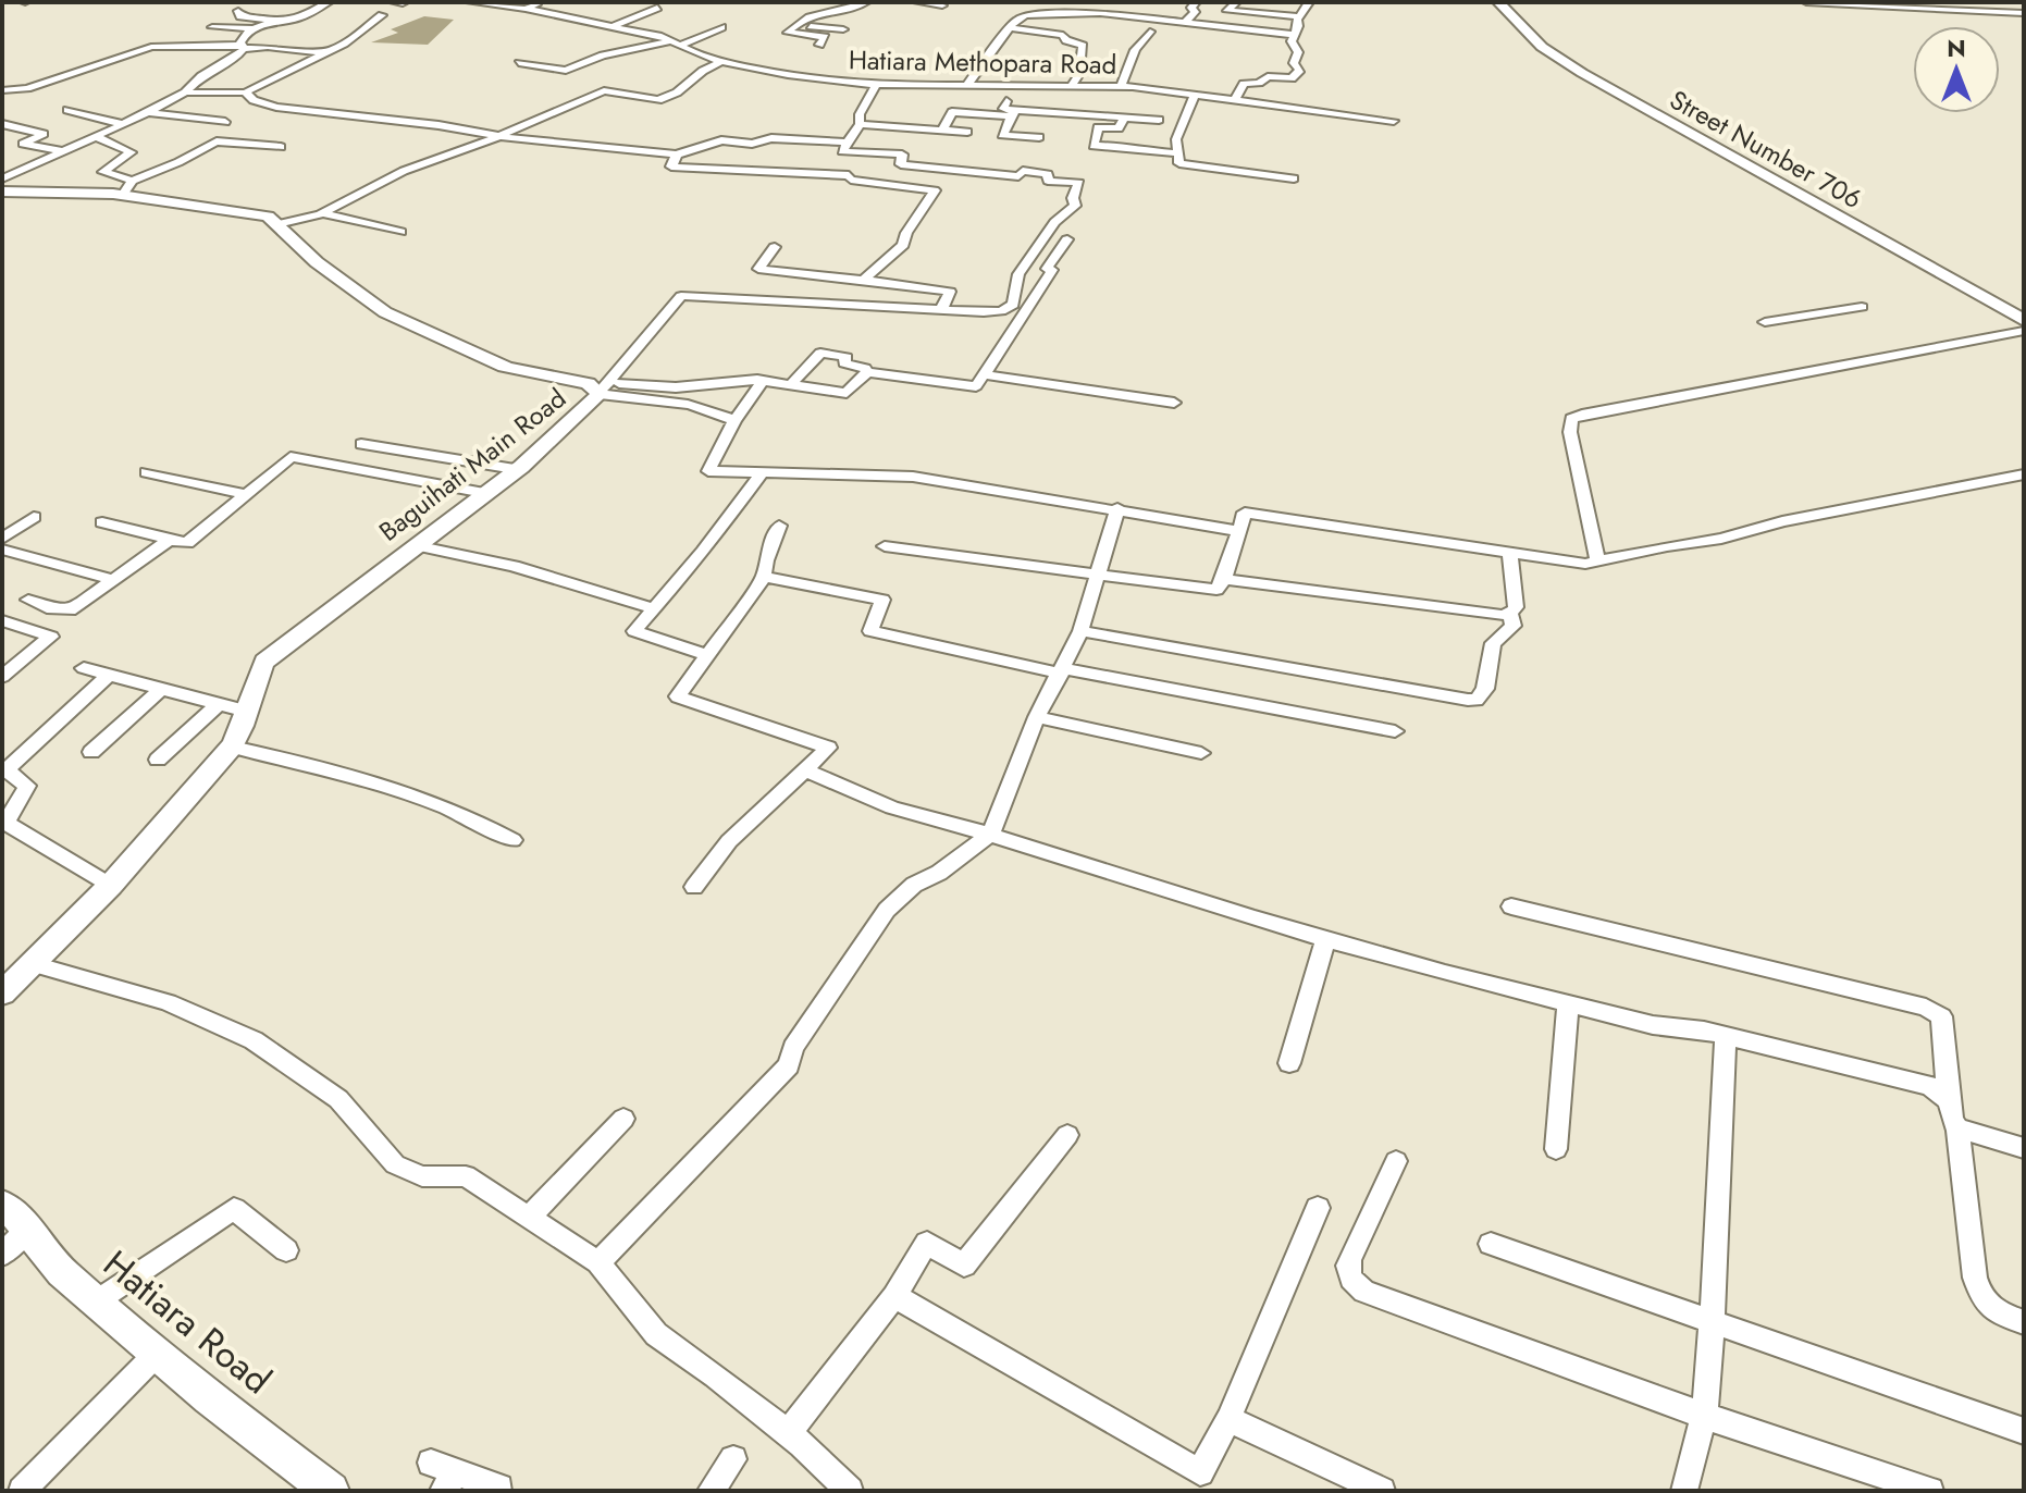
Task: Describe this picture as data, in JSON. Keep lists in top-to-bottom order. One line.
{"streets":{"street":["Hatiara Methopara Road","Street Number 706","Baguihati Main Road","Hatiara Road"]},"north":"top"}
